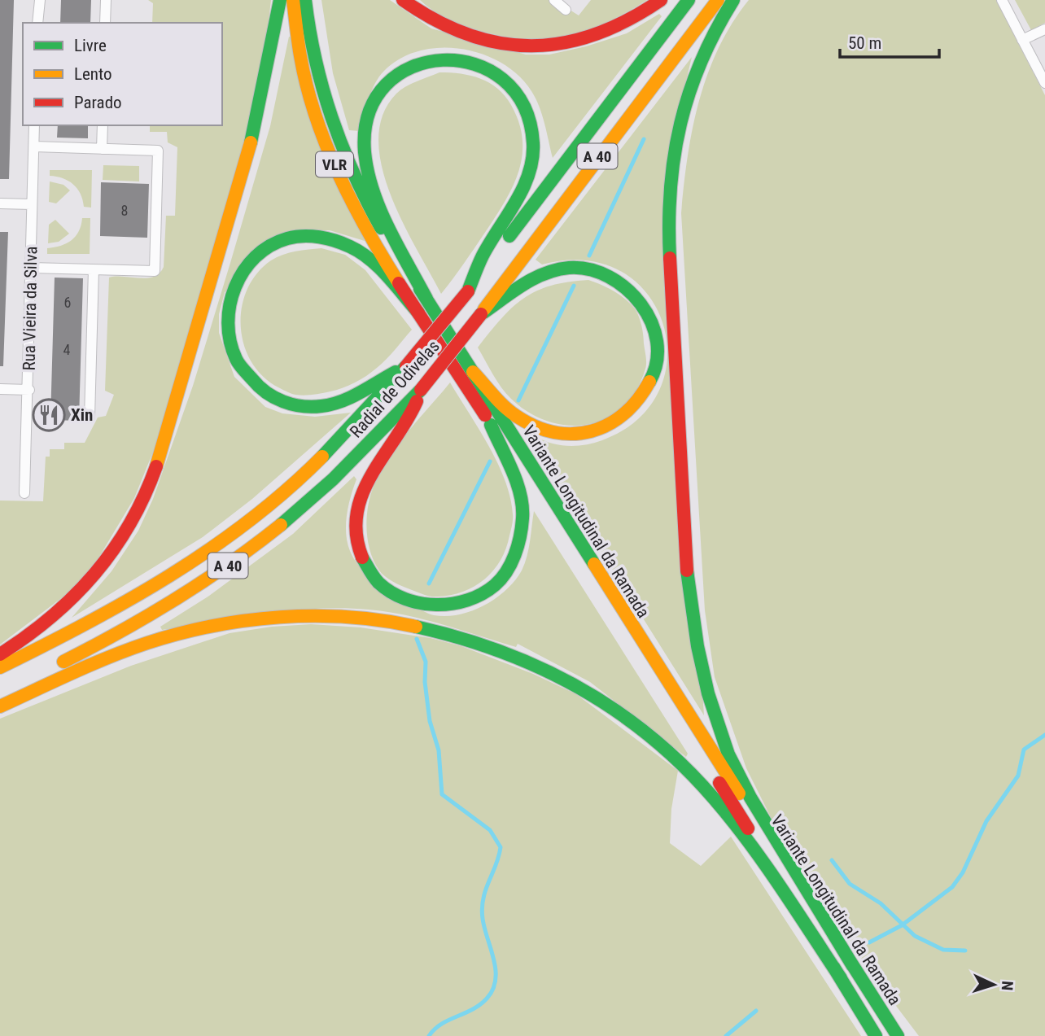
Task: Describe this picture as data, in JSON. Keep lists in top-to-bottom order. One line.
{"streets":{"main road":["A 40","VLR","Radial de Odivelas","Variante Longitudinal da Ramada"],"street":["Rua Vieira da Silva"]},"places":{"restaurant":["Xin"]},"house_numbers":["8","6","4"],"legend":["Livre","Lento","Parado"],"scale_bar":"50 m","north":"right"}
